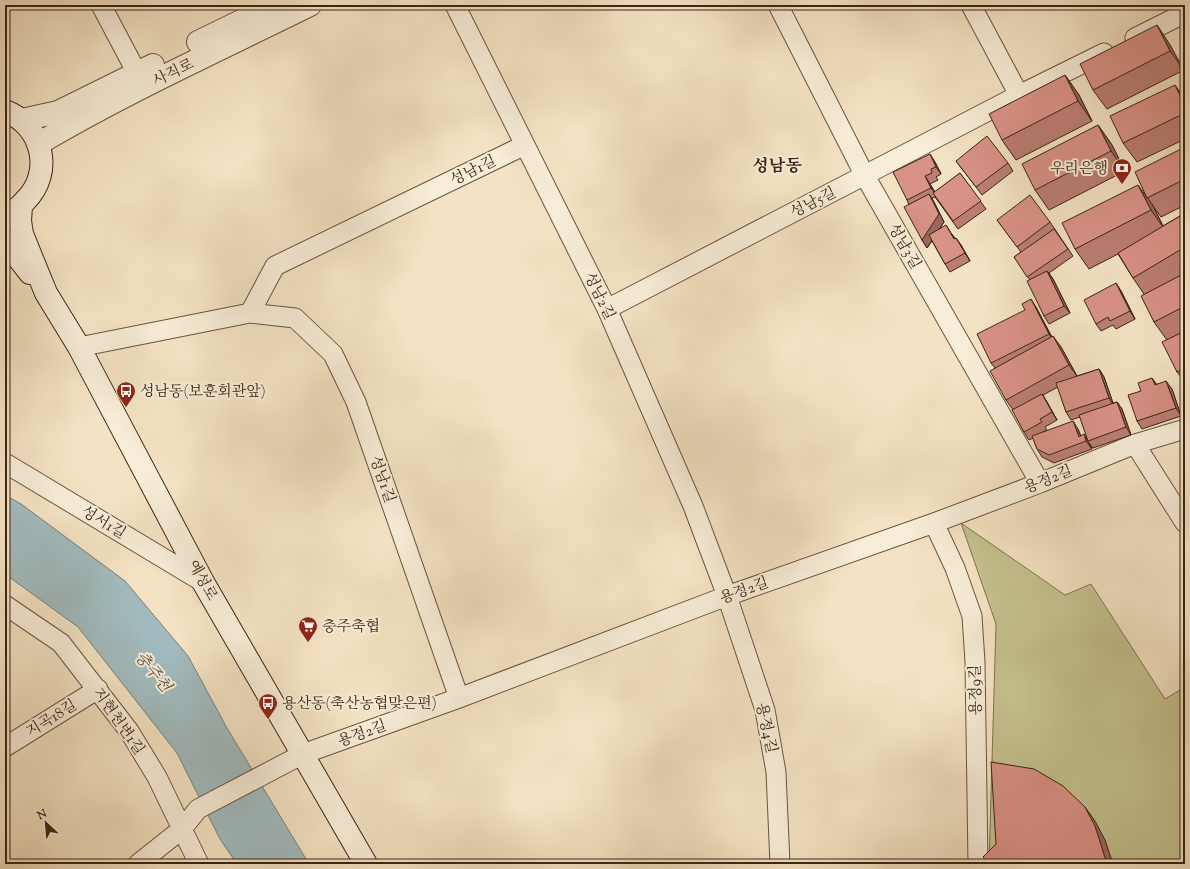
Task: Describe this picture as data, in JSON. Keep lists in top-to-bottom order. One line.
{"streets":{"main road":["사직로","예성로"],"street":["성남1길","성남5길","성남3길","성남2길","용정2길","성서1길","용정9길","지곡18길","지현천변1길","용정4길"]},"crossings":[["성남1길","성남2길"],["성남1길","용정2길"],["성남1길","예성로"],["성남5길","성남3길"],["성남5길","성남2길"],["성남3길","용정2길"],["성남2길","용정2길"],["성남2길","용정4길"],["용정2길","예성로"],["용정2길","용정9길"],["용정2길","지현천변1길"],["용정2길","용정4길"],["성서1길","예성로"],["지곡18길","지현천변1길"]],"districts":["성남동"],"water":["충주천"],"places":{"bank":["우리은행"],"bus stop":["성남동(보훈회관앞)","용산동(축산농협맞은편)"],"supermarket":["충주축협"]},"north":"top left"}
